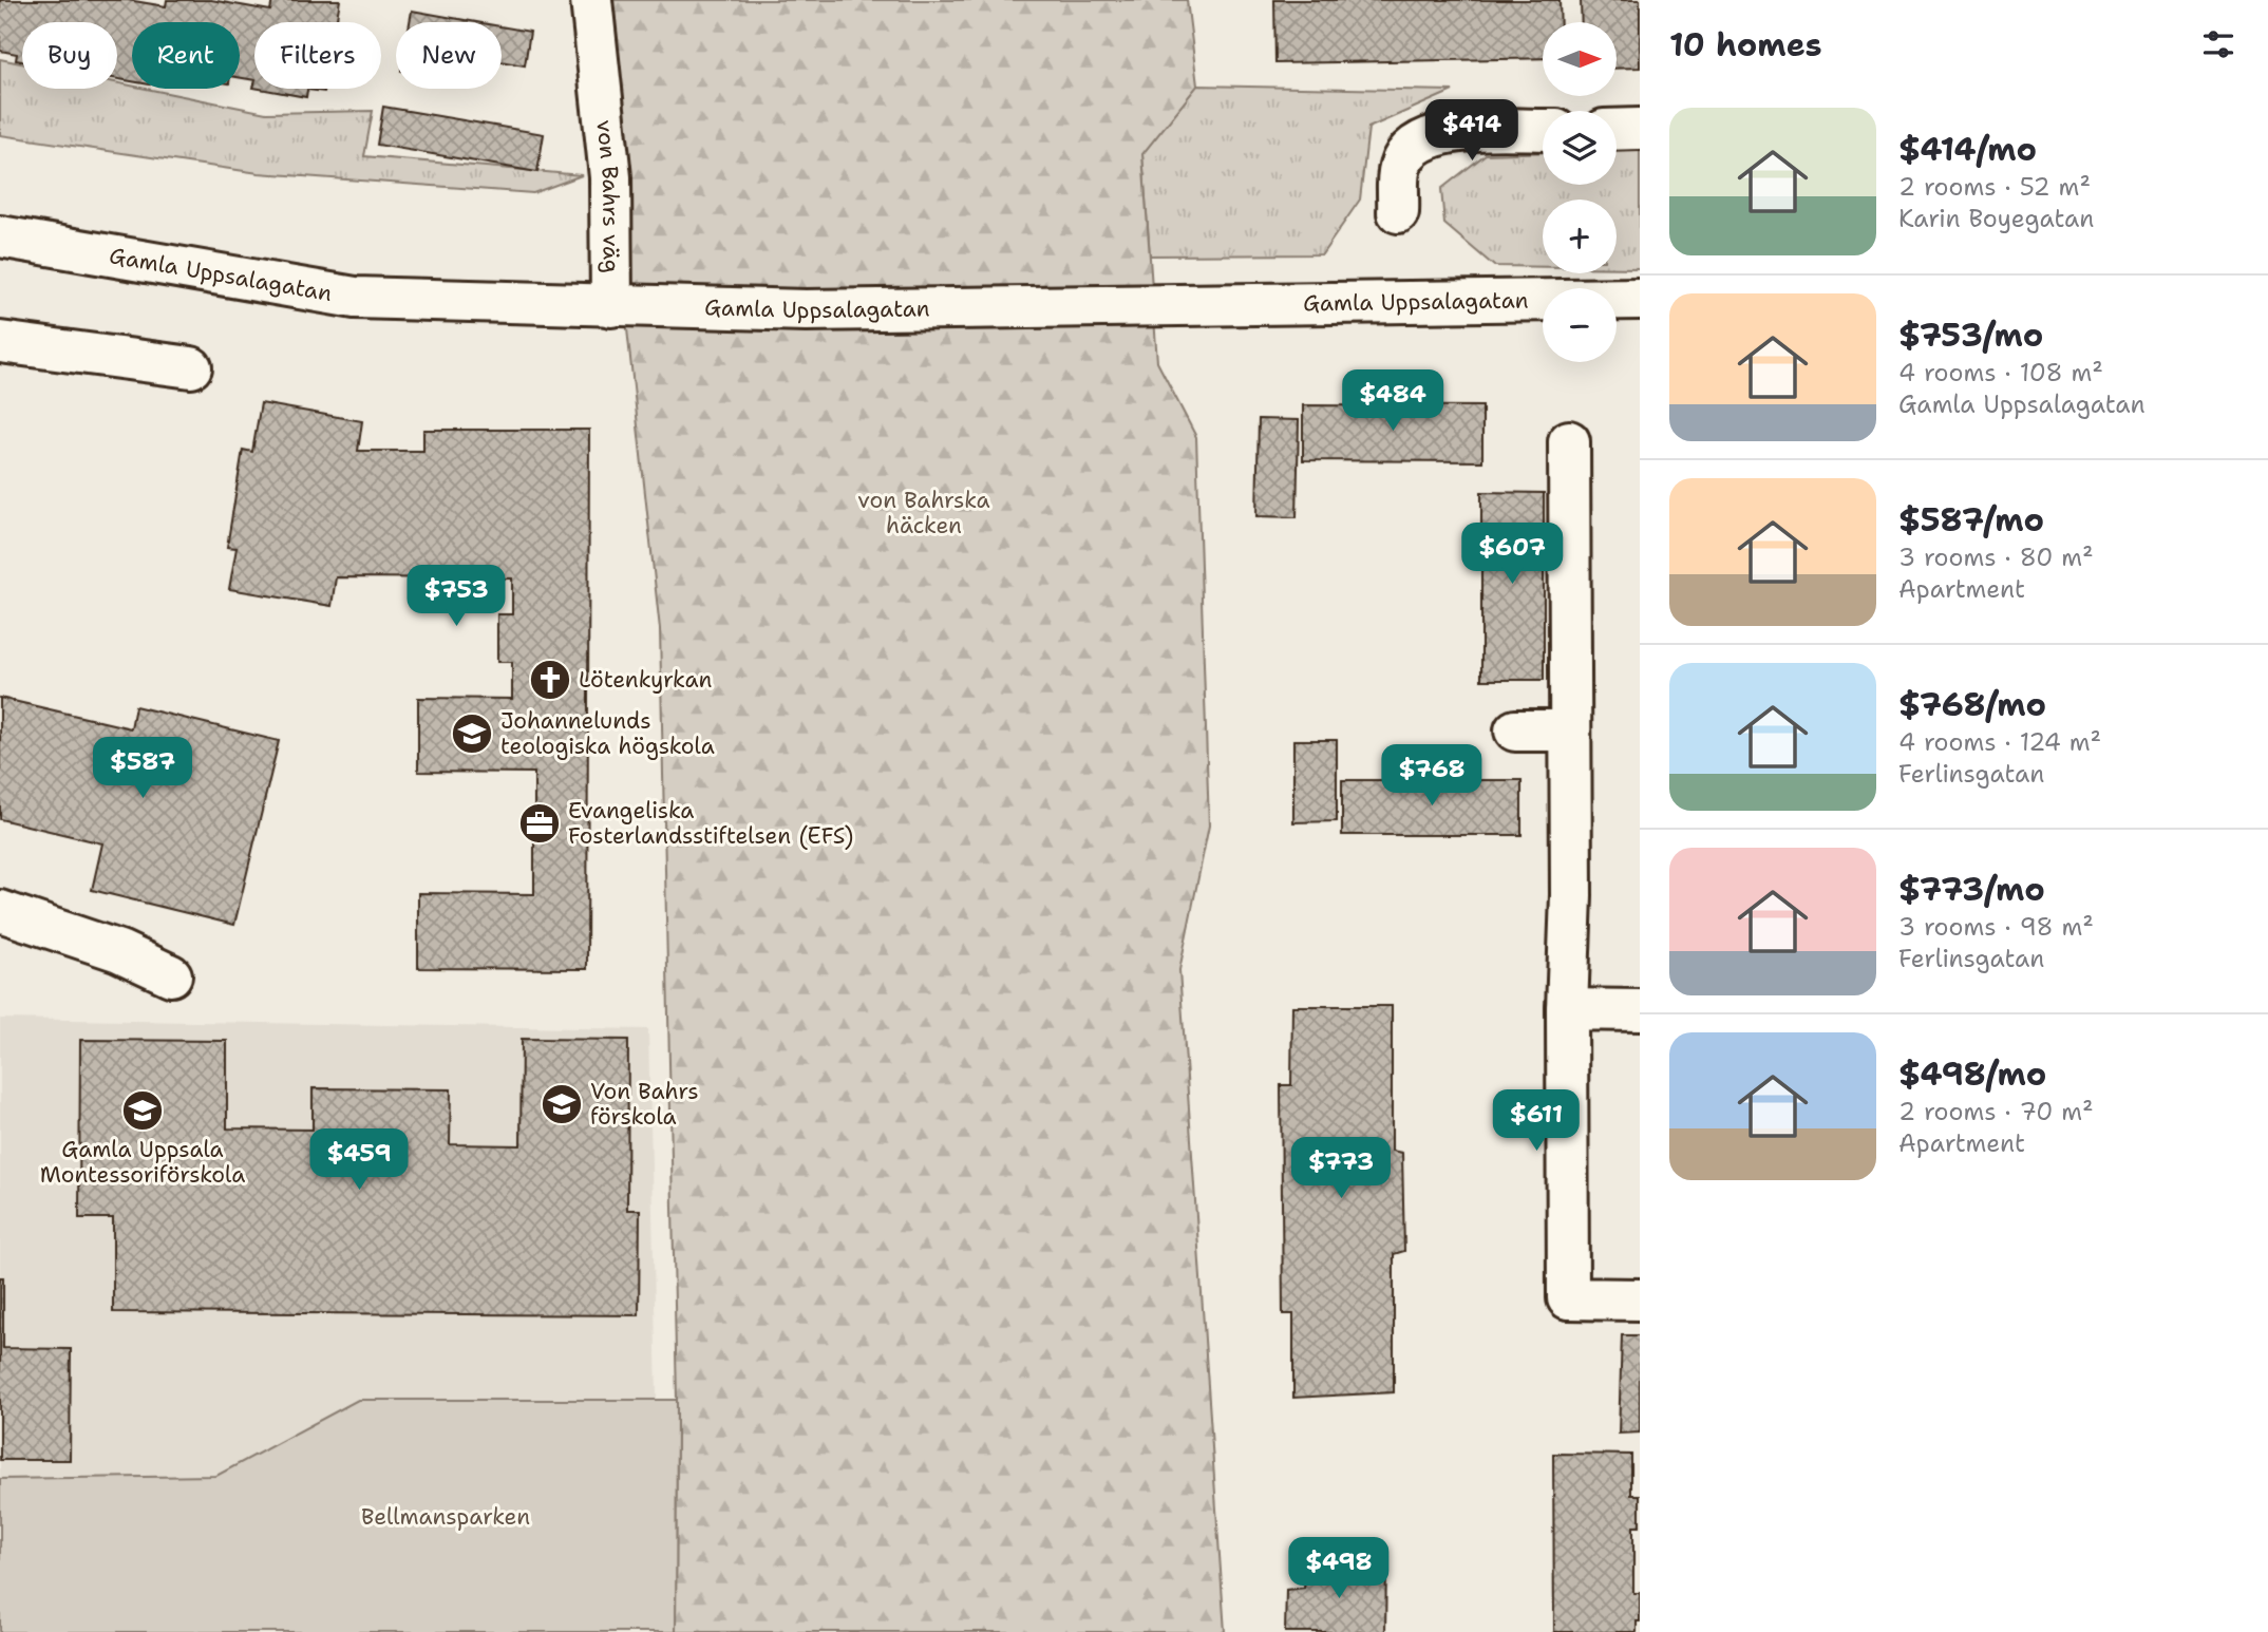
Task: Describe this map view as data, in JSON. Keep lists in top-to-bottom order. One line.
{"streets":{"street":["von Bahrs väg","Gamla Uppsalagatan"]},"crossings":[["von Bahrs väg","Gamla Uppsalagatan"]],"parks":["von Bahrska häcken","Bellmansparken"],"places":{"church":["Lötenkyrkan"],"school or university":["Johannelunds teologiska högskola","Von Bahrs förskola","Gamla Uppsala Montessoriförskola"],"office":["Evangeliska Fosterlandsstiftelsen (EFS)"]},"north":"right","page":{"heading":"10 homes","map_buttons":["+","−"],"chip":["Buy","Rent","Filters","New"],"list":[{"name":"$414/mo","note":"2 rooms · 52 m² · Karin Boyegatan"},{"name":"$753/mo","note":"4 rooms · 108 m² · Gamla Uppsalagatan"},{"name":"$587/mo","note":"3 rooms · 80 m² · Apartment"},{"name":"$768/mo","note":"4 rooms · 124 m² · Ferlinsgatan"},{"name":"$773/mo","note":"3 rooms · 98 m² · Ferlinsgatan"},{"name":"$498/mo","note":"2 rooms · 70 m² · Apartment"}],"price":["$414","$484","$607","$753","$587","$768","$611","$459","$773","$498"]}}
